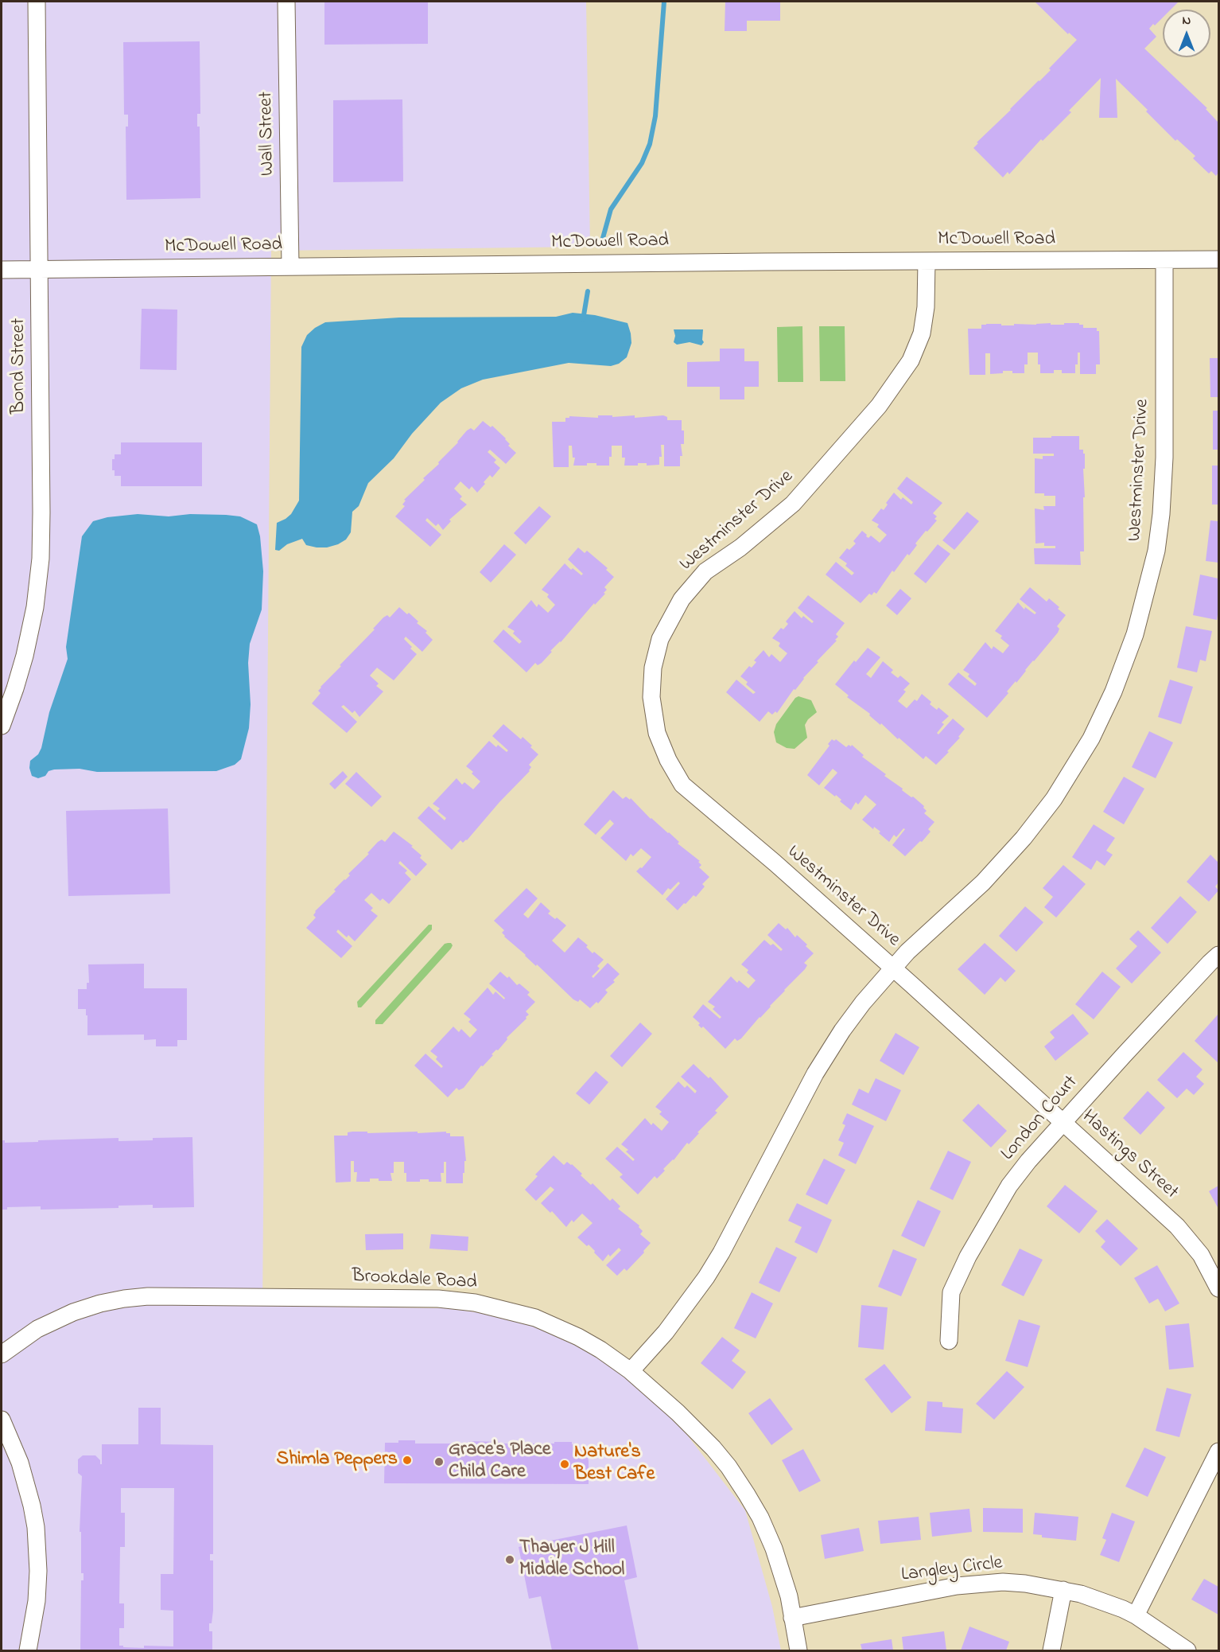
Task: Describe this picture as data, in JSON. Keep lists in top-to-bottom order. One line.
{"streets":{"street":["Wall Street","McDowell Road","Bond Street","Westminster Drive","London Court","Hastings Street","Brookdale Road","Langley Circle"]},"crossings":[["Wall Street","McDowell Road"],["McDowell Road","Bond Street"],["McDowell Road","Westminster Drive"],["Westminster Drive","Hastings Street"],["Westminster Drive","Brookdale Road"],["London Court","Hastings Street"],["Brookdale Road","Langley Circle"]],"places":["Shimla Peppers","Grace's Place Child Care","Nature's Best Cafe","Thayer J Hill Middle School"],"north":"top"}
